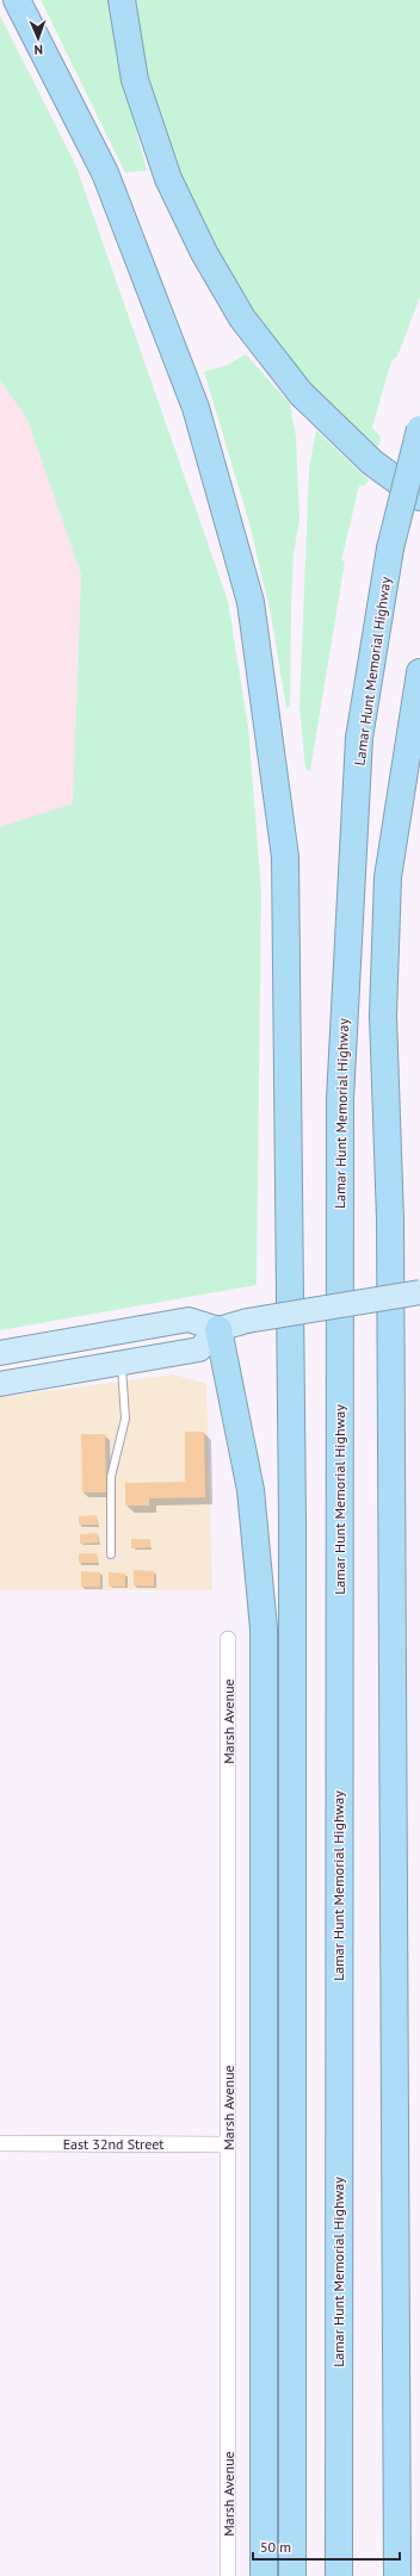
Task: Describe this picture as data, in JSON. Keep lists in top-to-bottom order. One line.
{"streets":{"highway":["Lamar Hunt Memorial Highway"],"street":["Marsh Avenue","East 32nd Street"]},"crossings":[["Marsh Avenue","East 32nd Street"]],"scale_bar":"50 m","north":"bottom"}
